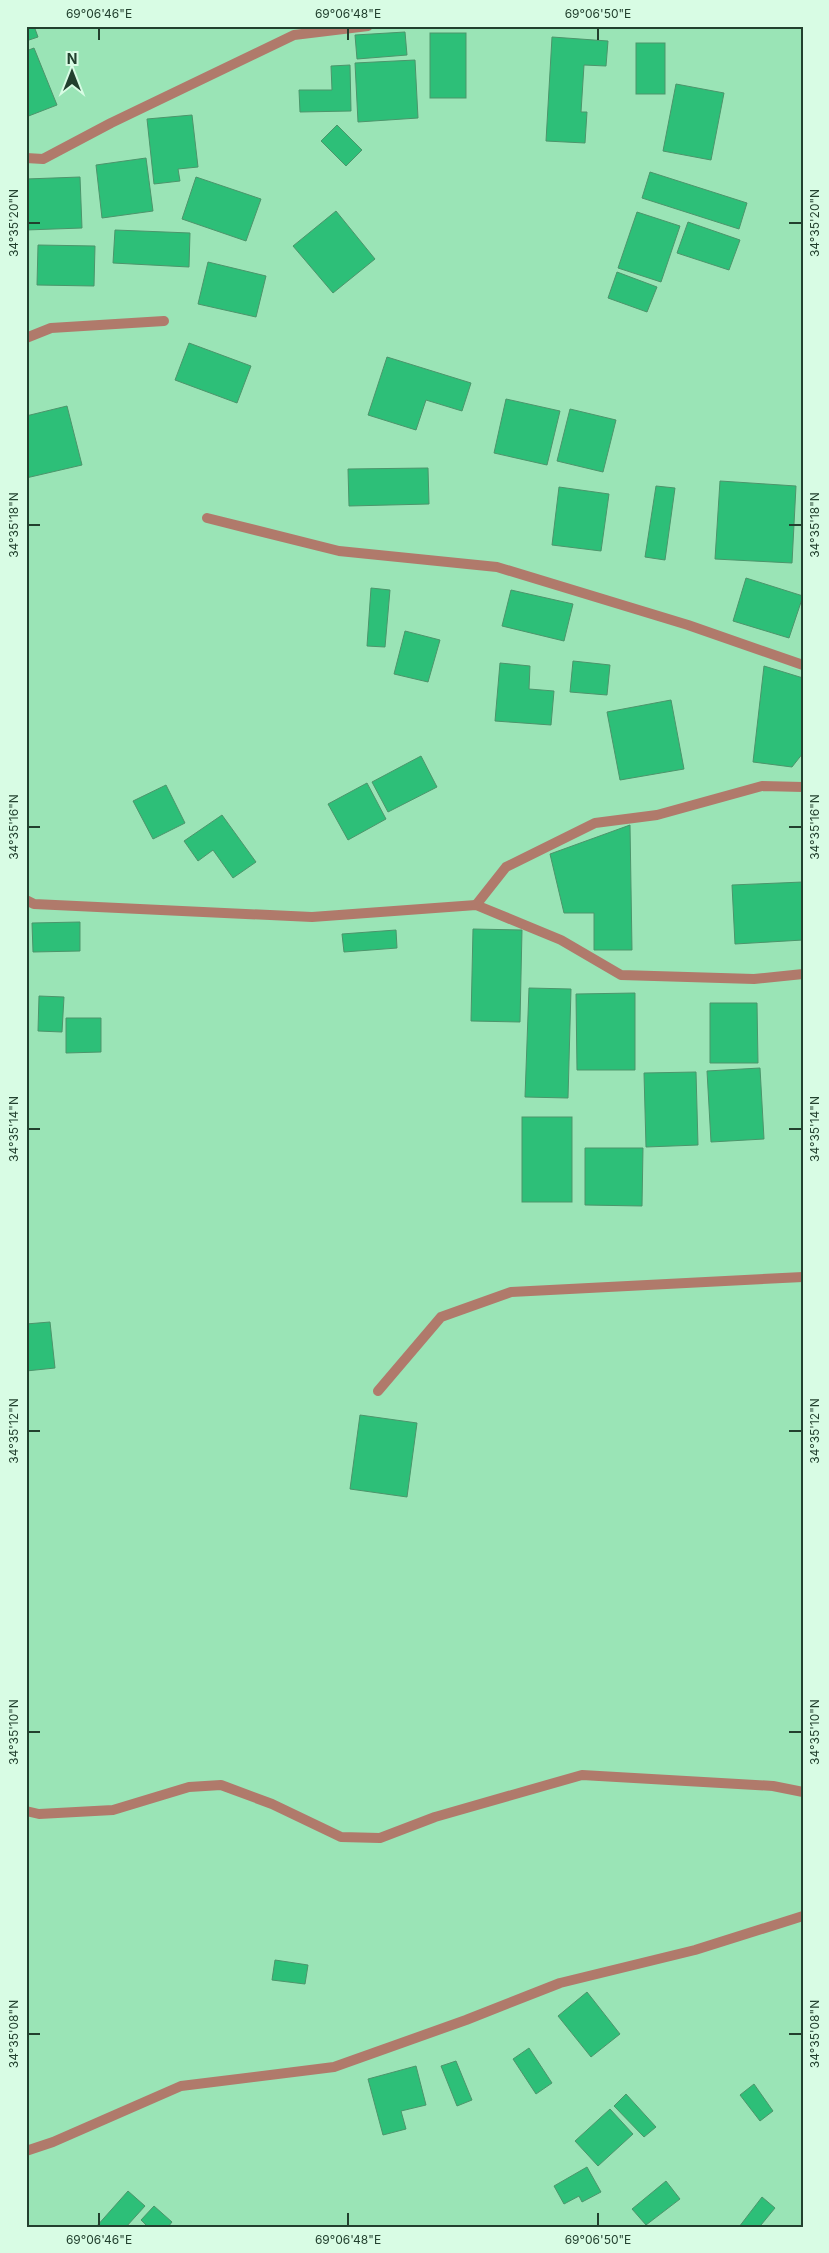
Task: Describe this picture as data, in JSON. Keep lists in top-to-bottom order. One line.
{"north":"top","coordinates":["69°06'46\"E","69°06'48\"E","69°06'50\"E","34°35'20\"N","34°35'18\"N","34°35'16\"N","34°35'14\"N","34°35'12\"N","34°35'10\"N","34°35'08\"N"]}
